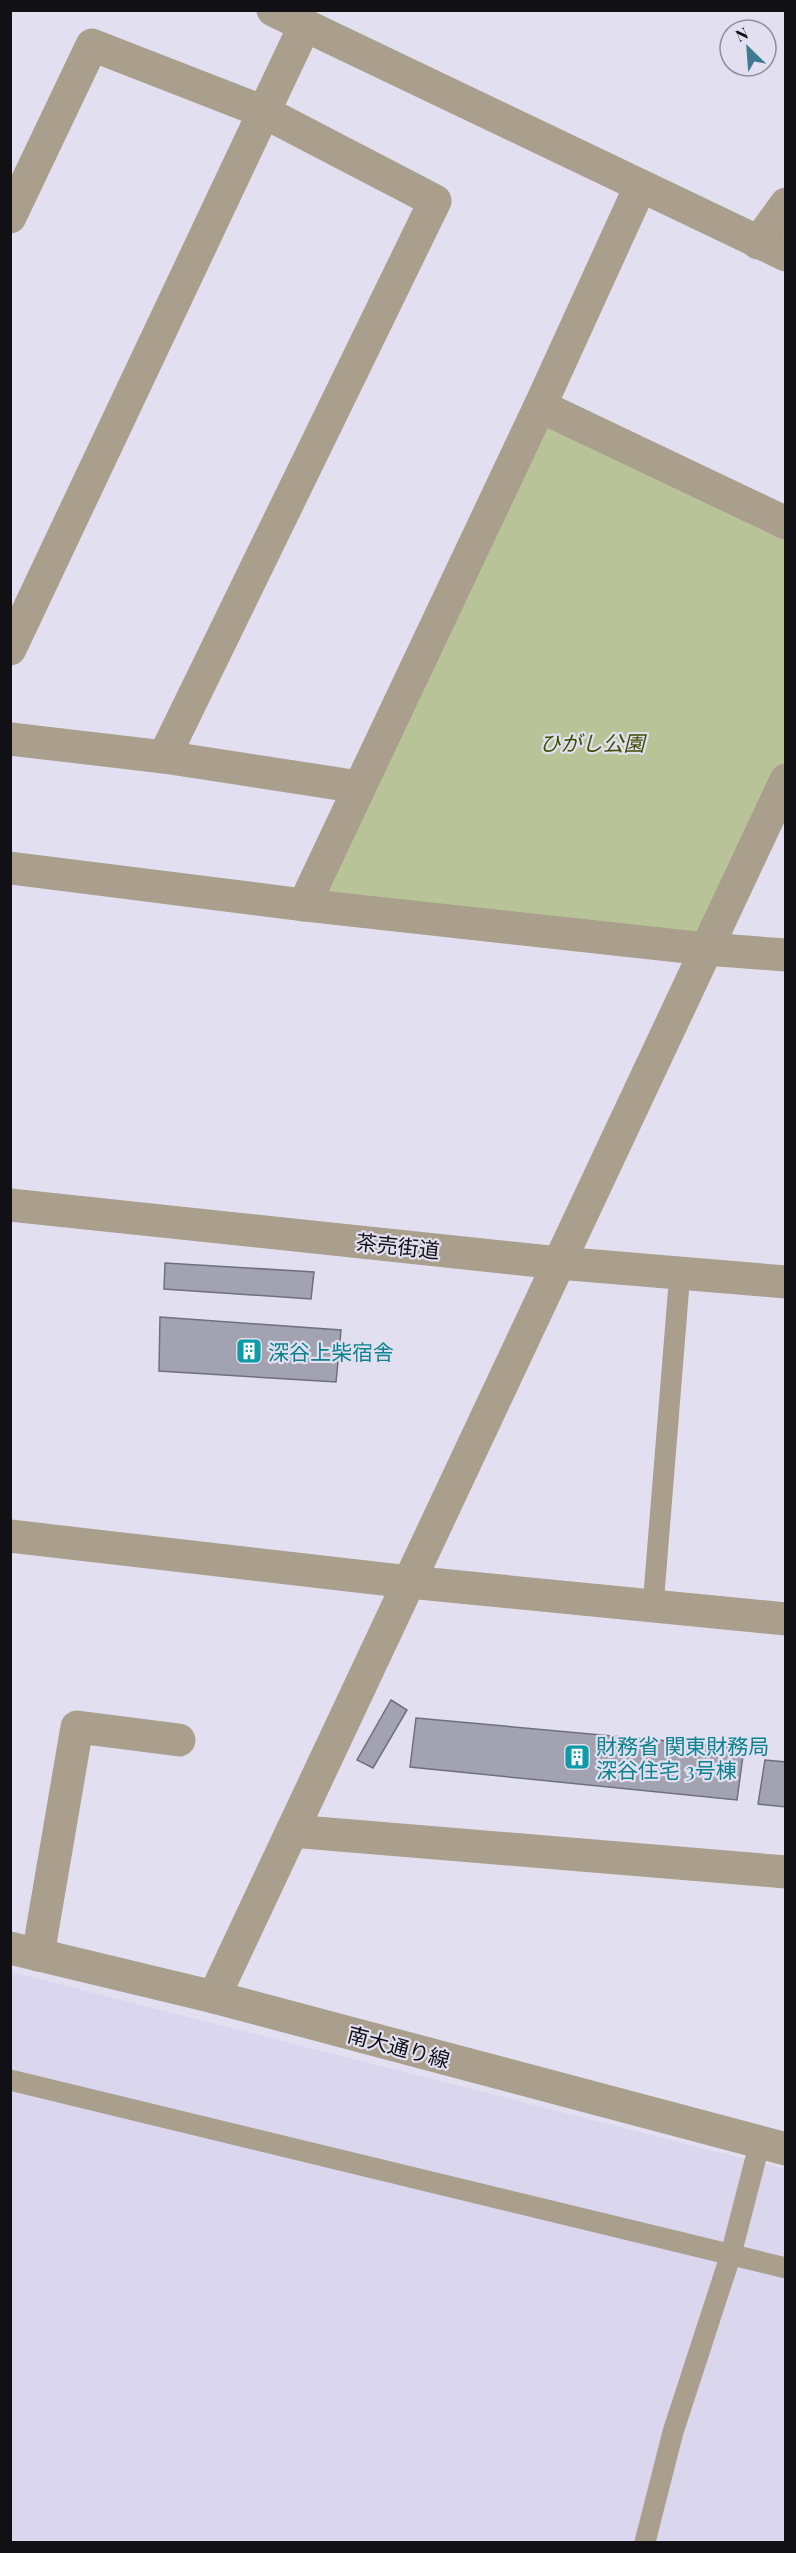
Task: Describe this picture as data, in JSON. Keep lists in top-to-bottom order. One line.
{"streets":{"street":["茶売街道","南大通り線"]},"parks":["ひがし公園"],"places":{"building":["深谷上柴宿舎","財務省 関東財務局 深谷住宅 3号棟"]},"north":"top left"}
